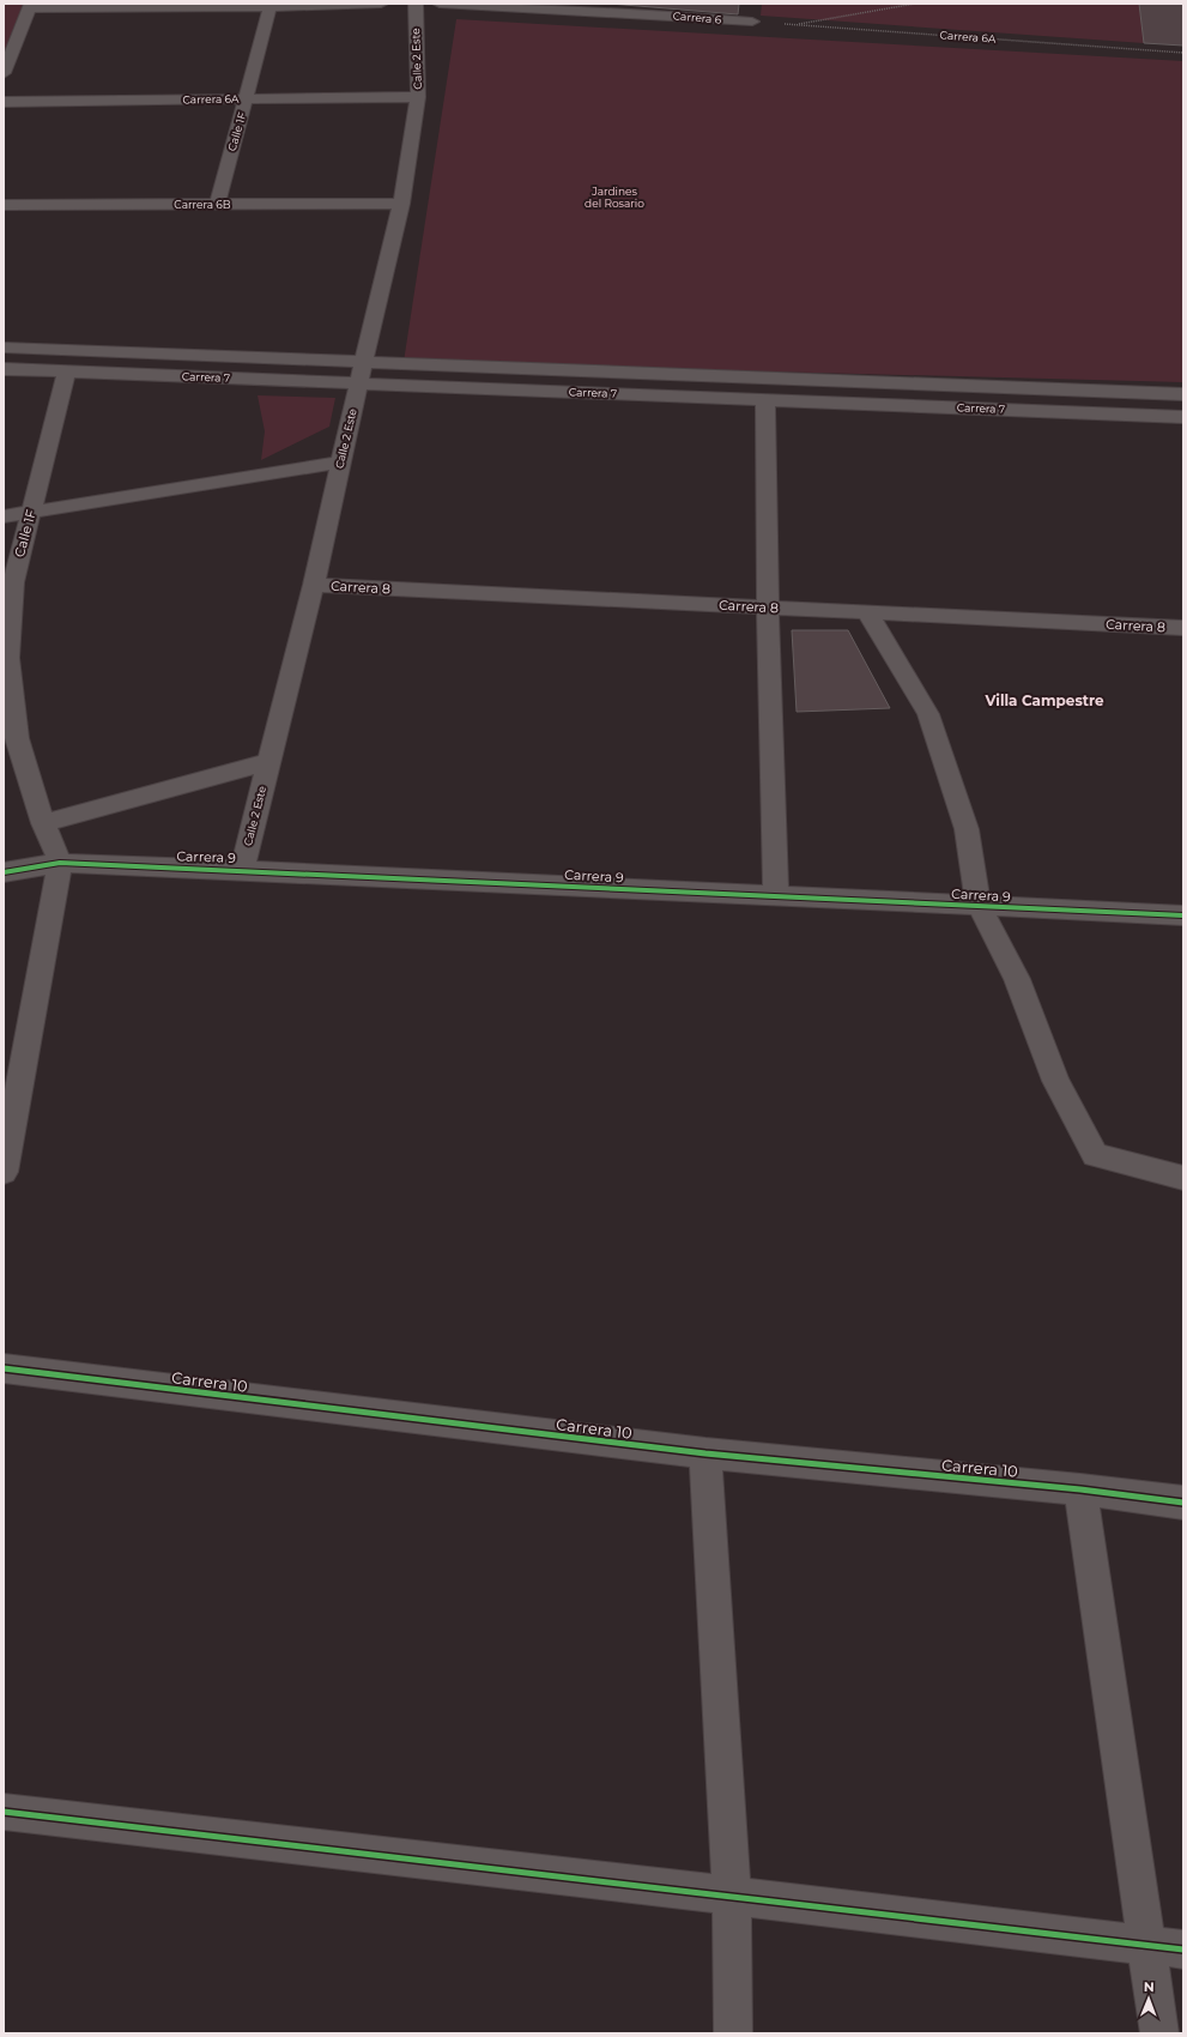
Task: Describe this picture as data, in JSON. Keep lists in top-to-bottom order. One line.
{"streets":{"street":["Carrera 6","Carrera 6A","Calle 2 Este","Calle 1F","Carrera 6B","Carrera 7","Carrera 8","Carrera 9","Carrera 10"]},"crossings":[["Carrera 6","Carrera 6A"],["Carrera 6A","Calle 2 Este"],["Carrera 6A","Calle 1F"],["Calle 2 Este","Carrera 6B"],["Calle 2 Este","Carrera 7"],["Calle 2 Este","Carrera 8"],["Calle 2 Este","Carrera 9"],["Calle 1F","Carrera 6B"],["Calle 1F","Carrera 7"],["Calle 1F","Carrera 9"]],"districts":["Villa Campestre"],"parks":["Jardines del Rosario"],"north":"top"}
